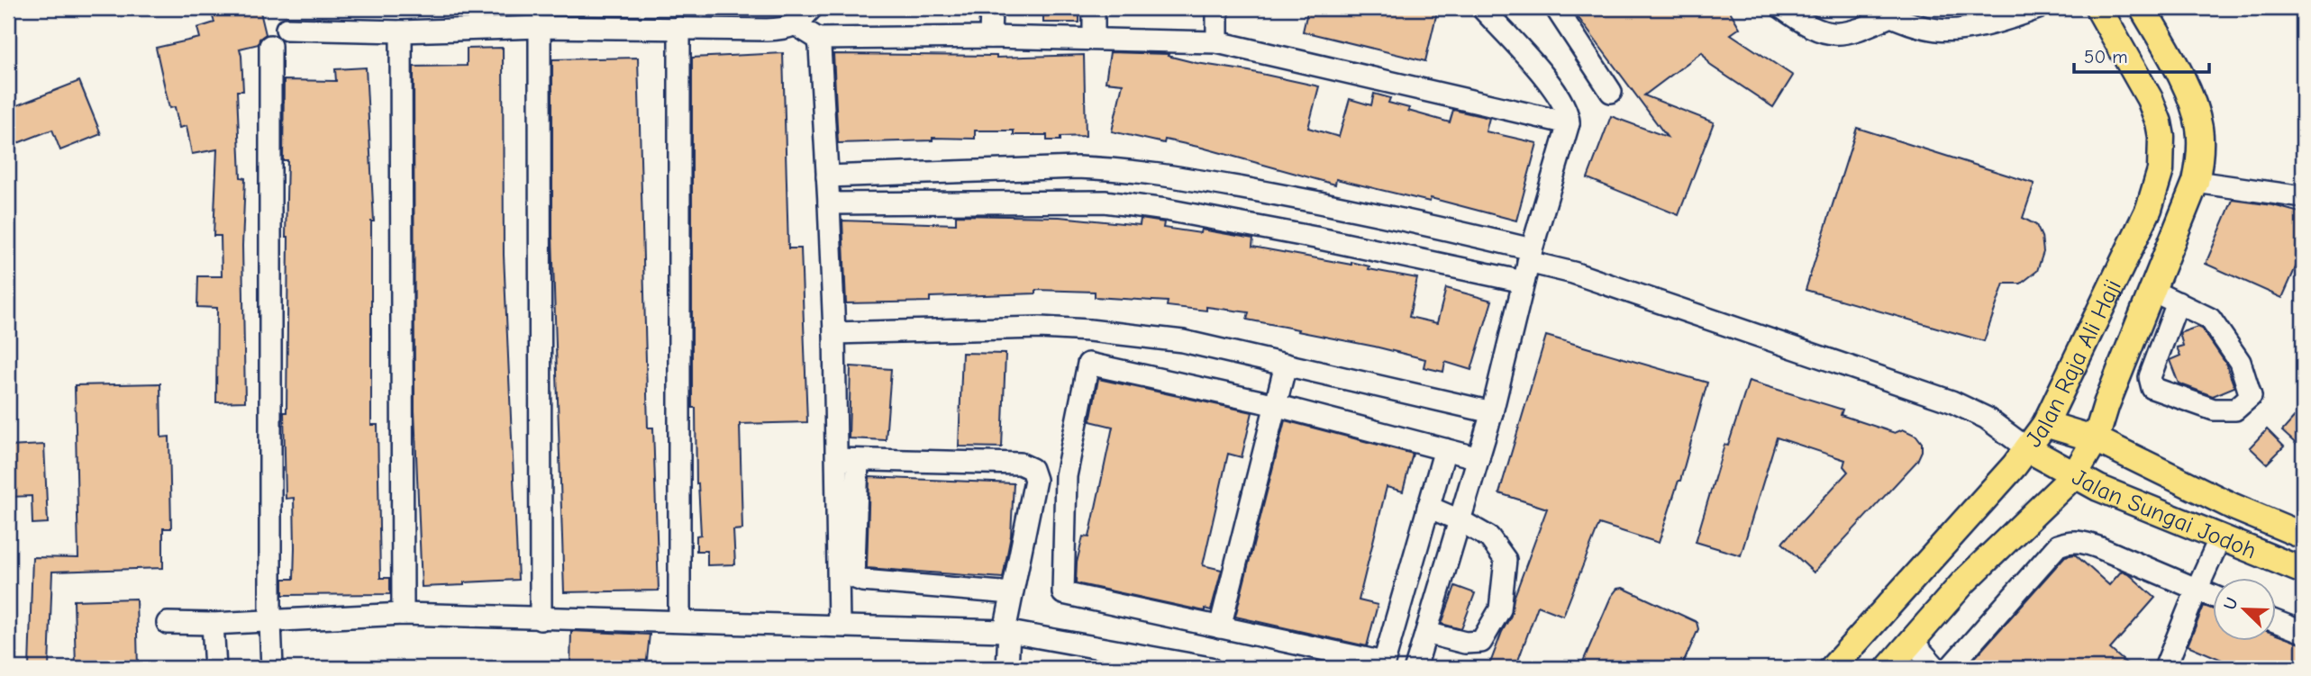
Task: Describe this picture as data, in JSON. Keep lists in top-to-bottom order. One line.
{"streets":{"main road":["Jalan Raja Ali Haji","Jalan Sungai Jodoh"]},"crossings":[["Jalan Raja Ali Haji","Jalan Sungai Jodoh"]],"scale_bar":"50 m","north":"top left"}
